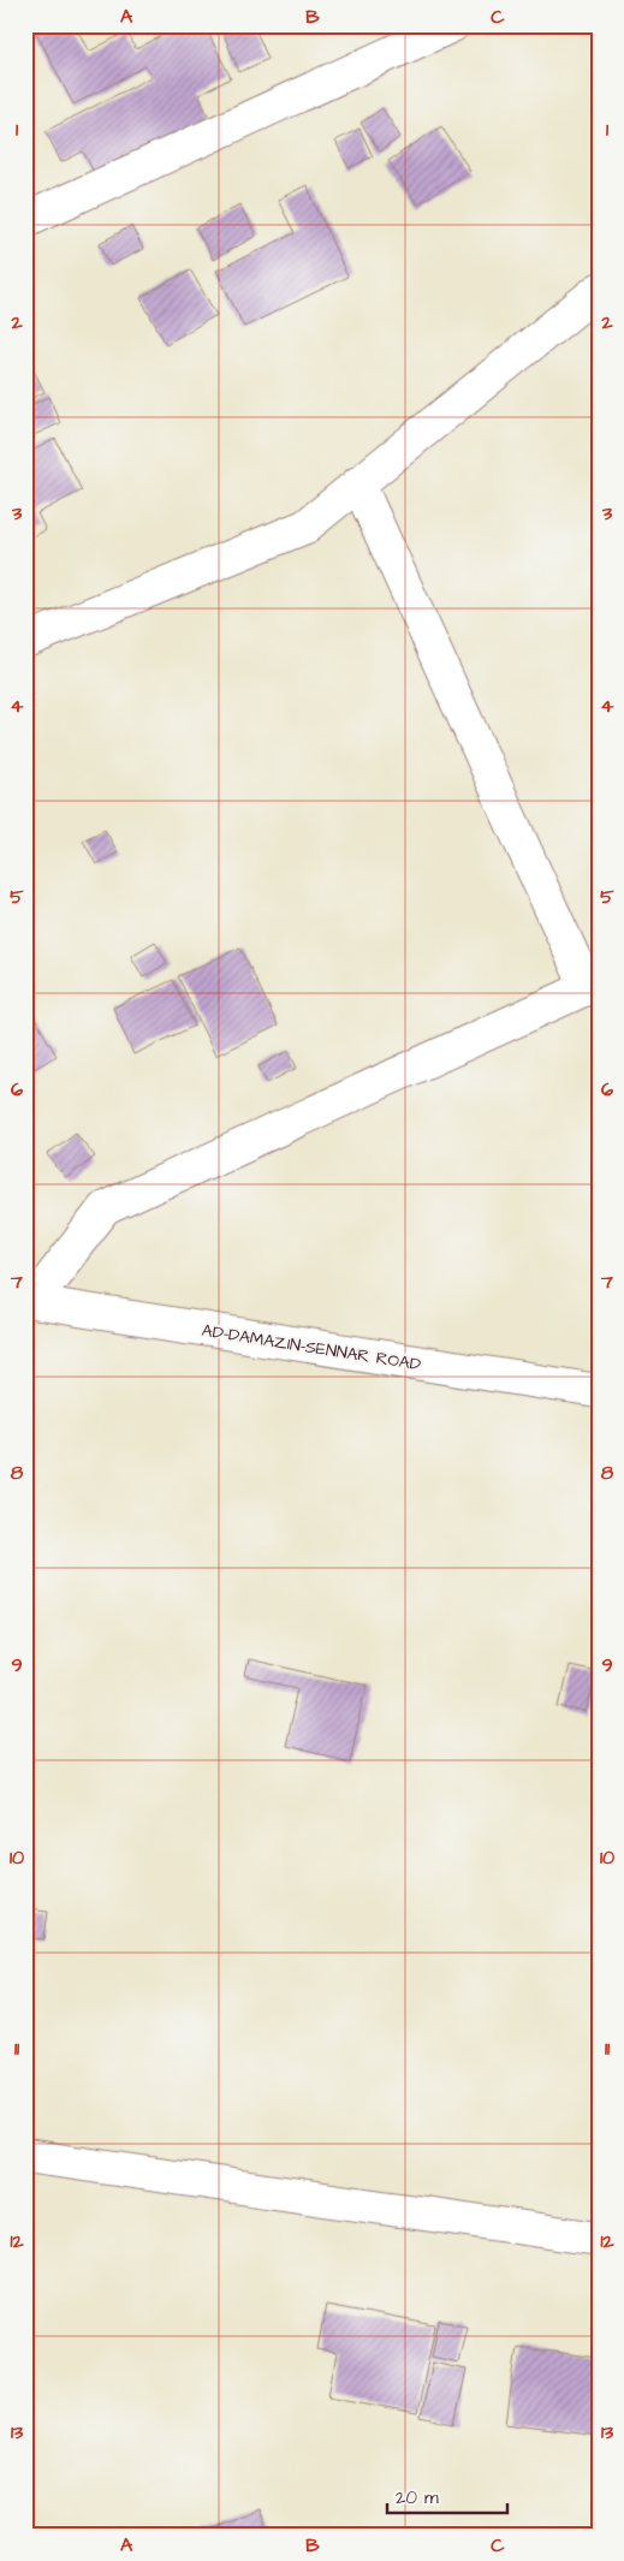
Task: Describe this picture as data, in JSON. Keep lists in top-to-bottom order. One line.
{"streets":{"main road":["AD-DAMAZIN-SENNAR ROAD"]},"scale_bar":"20 m","grid":{"columns":["A","B","C"],"rows":["1","2","3","4","5","6","7","8","9","10","11","12","13"]}}
